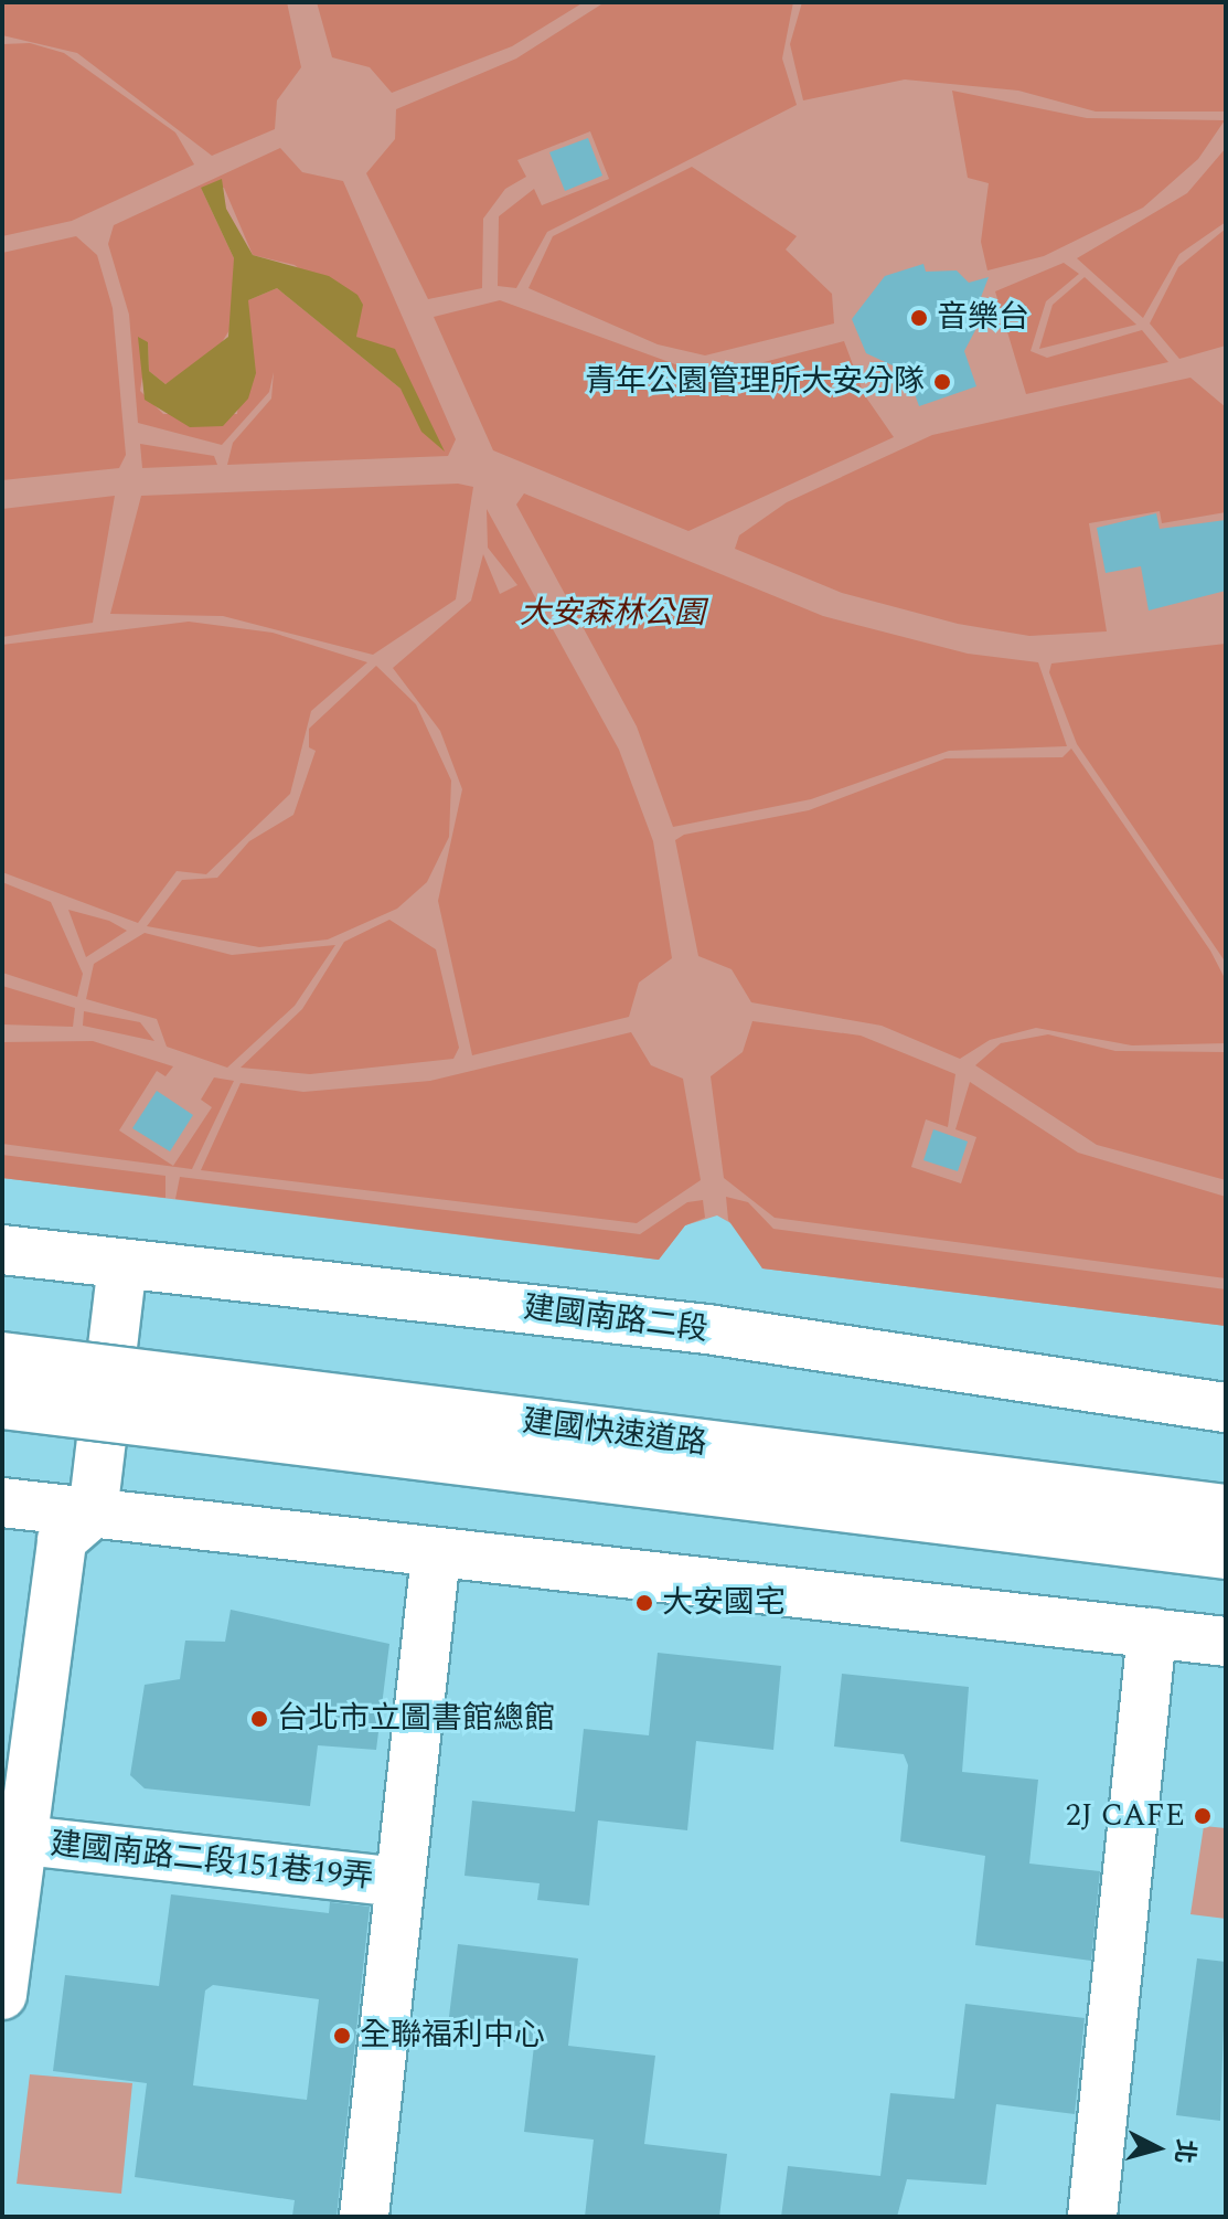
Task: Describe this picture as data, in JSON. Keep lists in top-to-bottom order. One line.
{"streets":{"main road":["建國南路二段","建國快速道路","建國南路二段151巷19弄"]},"parks":["大安森林公園"],"places":["音樂台","青年公園管理所大安分隊","大安國宅","台北市立圖書館總館","2J CAFE","全聯福利中心"],"north":"right"}
